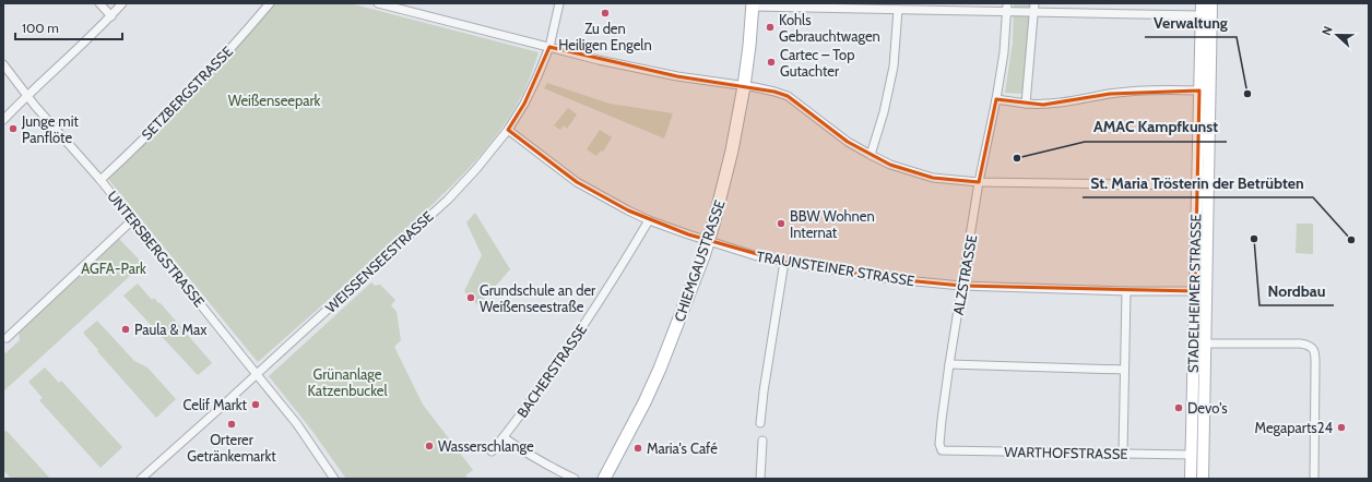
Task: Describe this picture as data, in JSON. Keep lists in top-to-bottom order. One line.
{"streets":{"main road":["CHIEMGAUSTRASSE","STADELHEIMER STRASSE"],"street":["SETZBERGSTRASSE","UNTERSBERGSTRASSE","WEISSENSEESTRASSE","TRAUNSTEINER STRASSE","ALZSTRASSE","BACHERSTRASSE","WARTHOFSTRASSE"]},"crossings":[["SETZBERGSTRASSE","UNTERSBERGSTRASSE"],["UNTERSBERGSTRASSE","WEISSENSEESTRASSE"],["CHIEMGAUSTRASSE","TRAUNSTEINER STRASSE"],["WEISSENSEESTRASSE","TRAUNSTEINER STRASSE"],["TRAUNSTEINER STRASSE","ALZSTRASSE"],["TRAUNSTEINER STRASSE","STADELHEIMER STRASSE"],["TRAUNSTEINER STRASSE","BACHERSTRASSE"],["ALZSTRASSE","WARTHOFSTRASSE"],["STADELHEIMER STRASSE","WARTHOFSTRASSE"]],"parks":["Weißenseepark","AGFA-Park","Grünanlage Katzenbuckel"],"places":["Zu den Heiligen Engeln","Kohls Gebrauchtwagen","Cartec – Top Gutachter","Verwaltung","Junge mit Panflöte","AMAC Kampfkunst","BBW Wohnen Internat","Nordbau","St. Maria Trösterin der Betrübten","Grundschule an der Weißenseestraße","Paula & Max","Celif Markt","Devo's","Orterer Getränkemarkt","Megaparts24","Wasserschlange","Maria's Café"],"scale_bar":"100 m","north":"left"}
